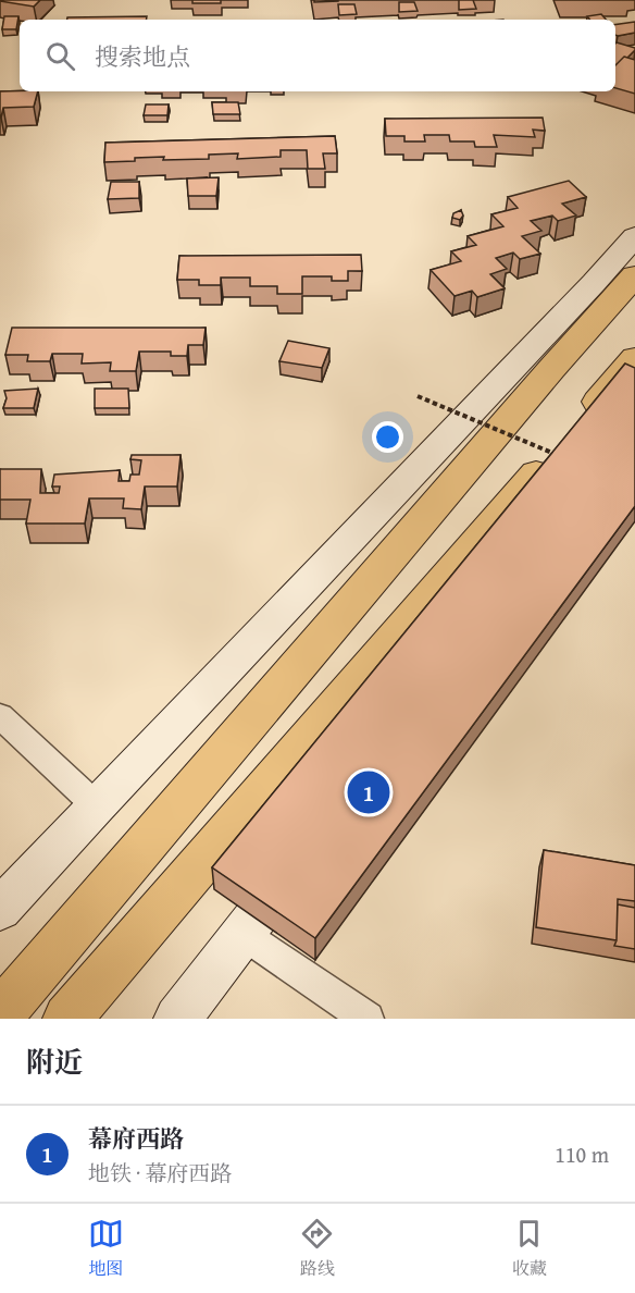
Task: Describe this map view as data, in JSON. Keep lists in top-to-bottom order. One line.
{"page":{"search":"搜索地点","pins":"1","heading":"附近","list":[{"mark":"1","name":"幕府西路","note":"地铁 · 幕府西路","value":"110 m"}],"nav":["地图","路线","收藏"]}}
